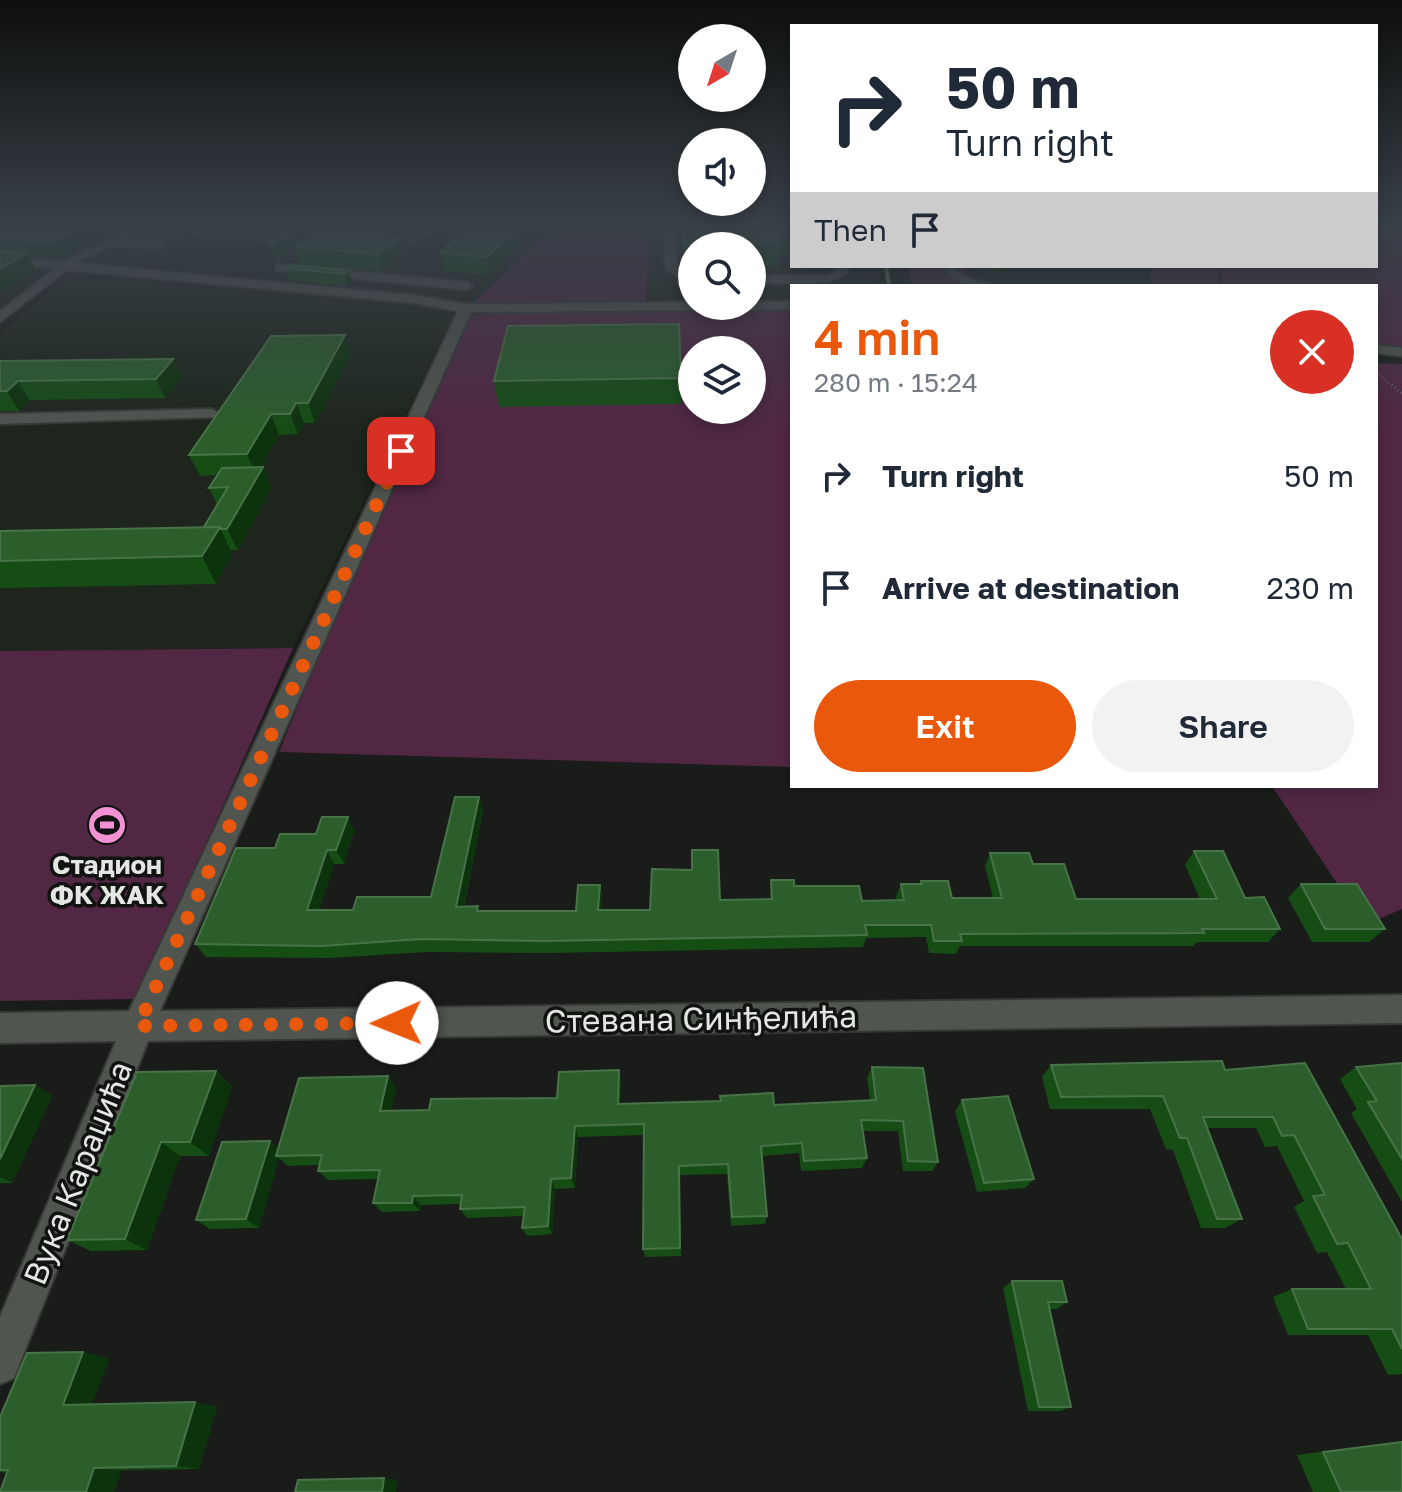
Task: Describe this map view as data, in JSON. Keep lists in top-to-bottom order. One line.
{"streets":{"street":["Стевана Синђелића","Вука Караџића"]},"crossings":[["Стевана Синђелића","Вука Караџића"]],"places":{"sports":["Стадион ФК ЖАК"]},"north":"bottom left","page":{"turn":["50 m","Turn right"],"then":"Then","heading":["4 min","280 m · 15:24"],"list":[{"name":"Turn right","value":"50 m"},{"name":"Arrive at destination","value":"230 m"}],"buttons":["Exit","Share"]}}
